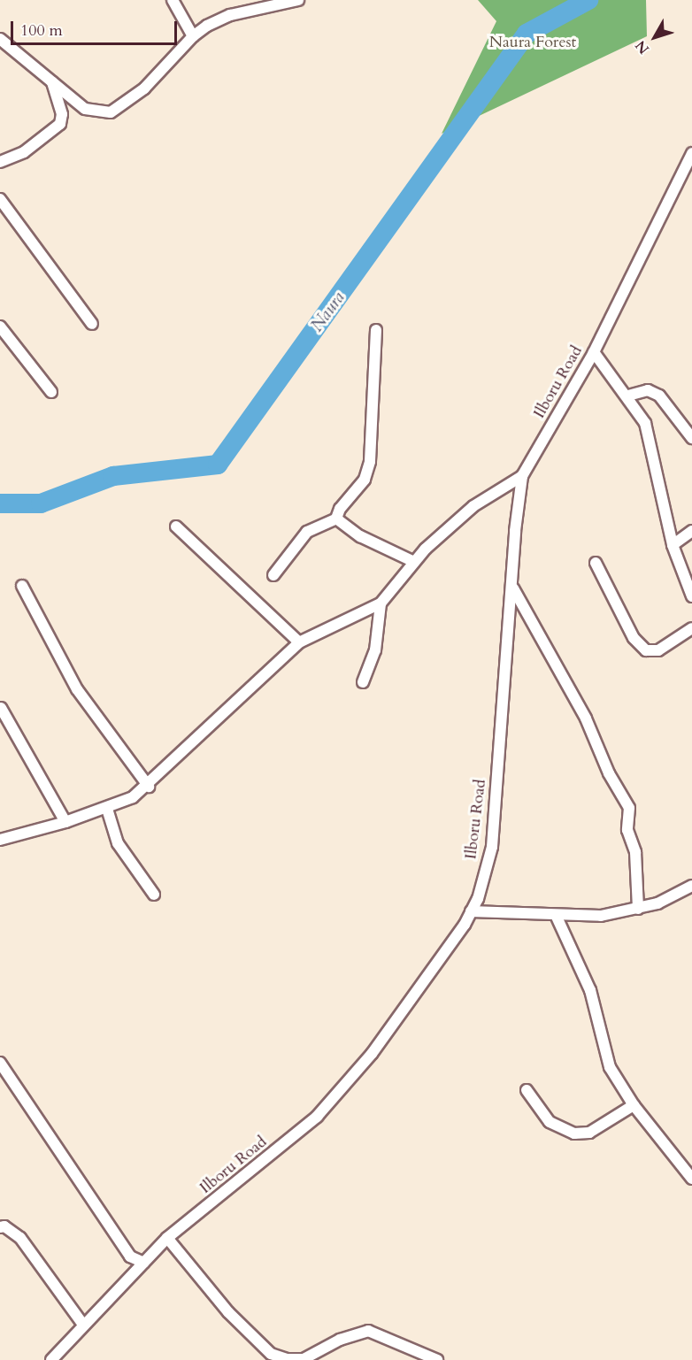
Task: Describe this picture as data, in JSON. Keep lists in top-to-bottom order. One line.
{"streets":{"street":["Ilboru Road"]},"water":["Naura"],"parks":["Naura Forest"],"scale_bar":"100 m","north":"bottom left"}
